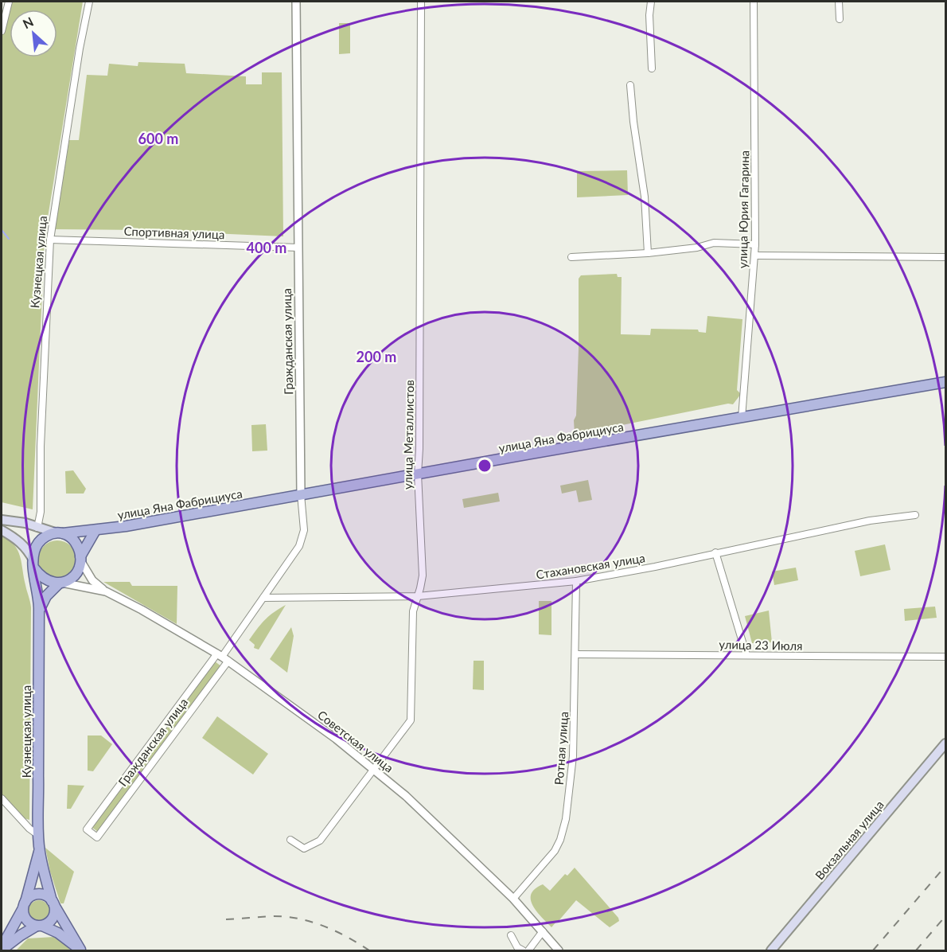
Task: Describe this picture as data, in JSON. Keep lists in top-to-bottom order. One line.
{"streets":{"main road":["Кузнецкая улица","улица Яна Фабрициуса","Вокзальная улица"],"street":["улица Юрия Гагарина","Спортивная улица","Гражданская улица","улица Металлистов","Стахановская улица","улица 23 Июля","Советская улица","Ротная улица"]},"crossings":[["улица Юрия Гагарина","улица Яна Фабрициуса"],["Спортивная улица","Кузнецкая улица"],["Спортивная улица","Гражданская улица"],["Кузнецкая улица","улица Яна Фабрициуса"],["Кузнецкая улица","Советская улица"],["Гражданская улица","улица Яна Фабрициуса"],["Гражданская улица","Стахановская улица"],["Гражданская улица","Советская улица"],["улица Металлистов","улица Яна Фабрициуса"],["улица Металлистов","Стахановская улица"],["улица Металлистов","Советская улица"],["улица Яна Фабрициуса","Советская улица"],["Стахановская улица","Ротная улица"],["улица 23 Июля","Ротная улица"],["Советская улица","Ротная улица"]],"north":"top left","rings":["600 m","400 m","200 m"]}
